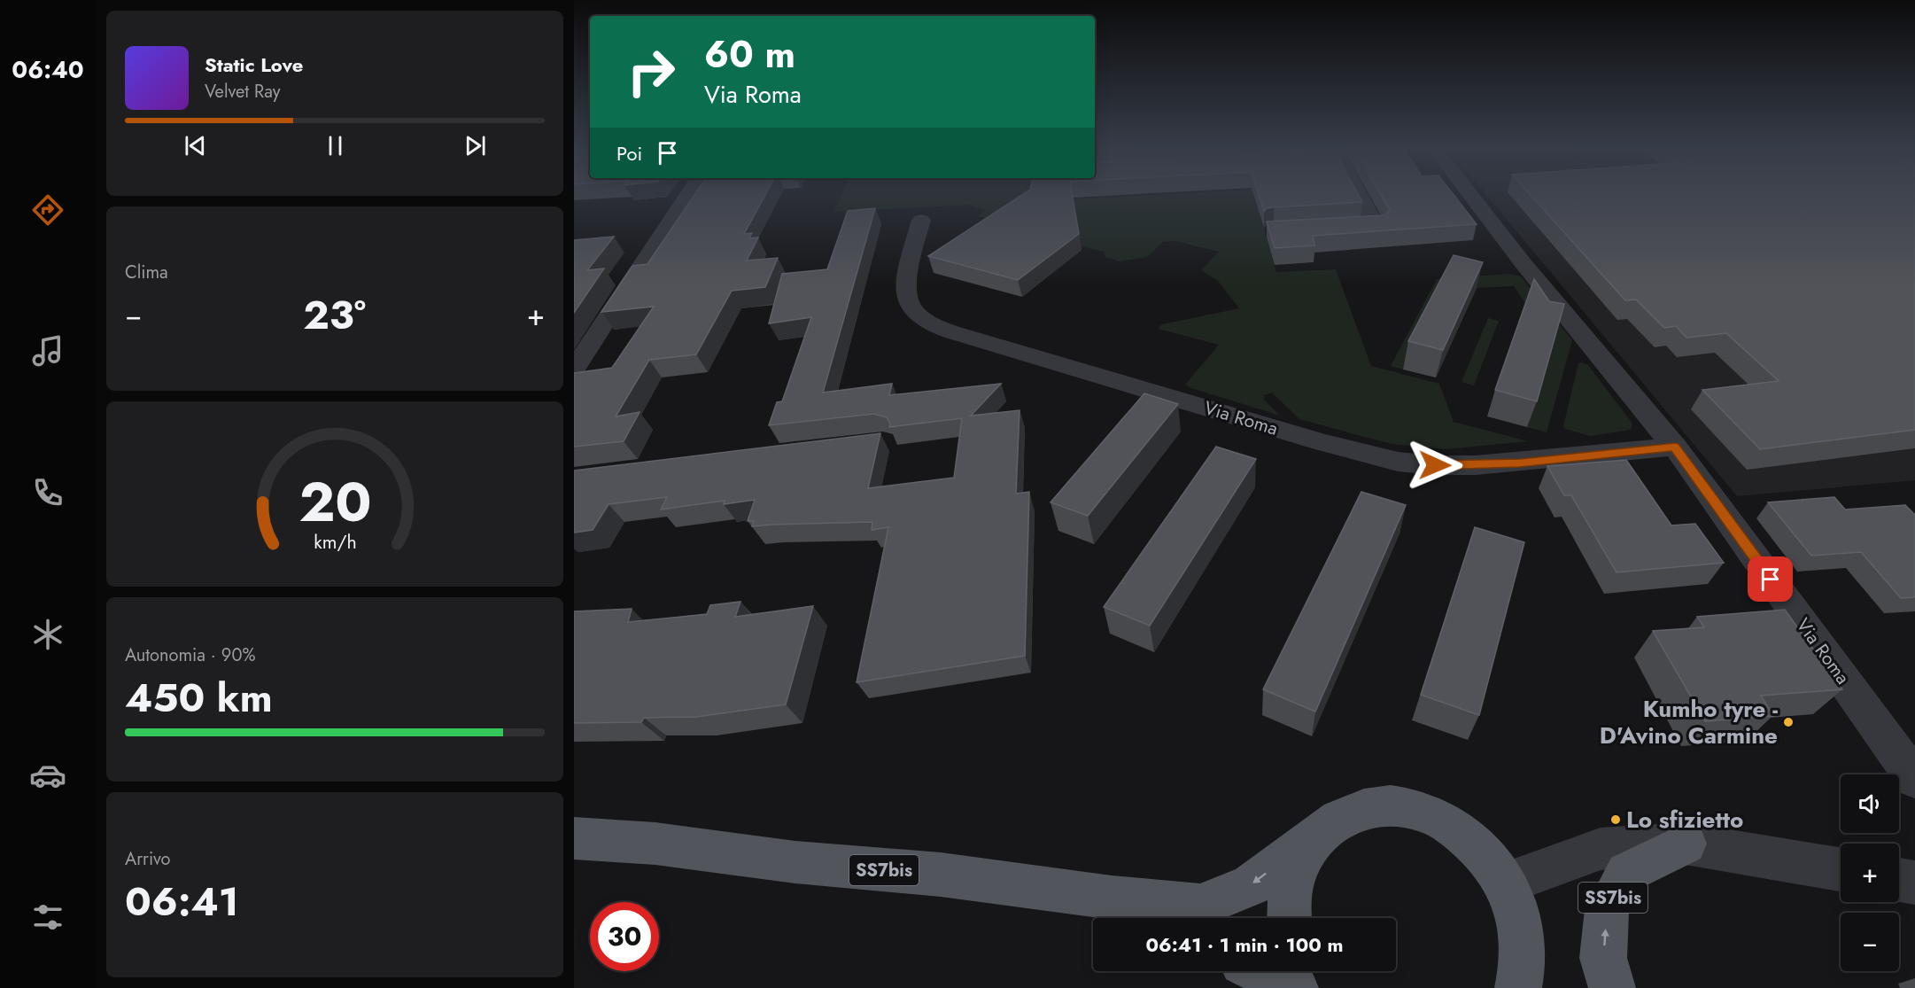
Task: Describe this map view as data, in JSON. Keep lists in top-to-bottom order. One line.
{"streets":{"main road":["SS7bis"],"street":["Via Roma"]},"places":["Kumho tyre - D'Avino Carmine","Lo sfizietto"],"page":{"tabs":"06:40","turn":["60 m","Via Roma"],"song":["Static Love","Velvet Ray"],"then":"Poi","tile":["Clima",["Autonomia · 90%","450 km"],["Arrivo","06:41"]],"heat":["−","23°","+"],"map_buttons":["+","−"],"limit":"30","trip":"06:41 · 1 min · 100 m","gauge":["20","km/h"]}}
